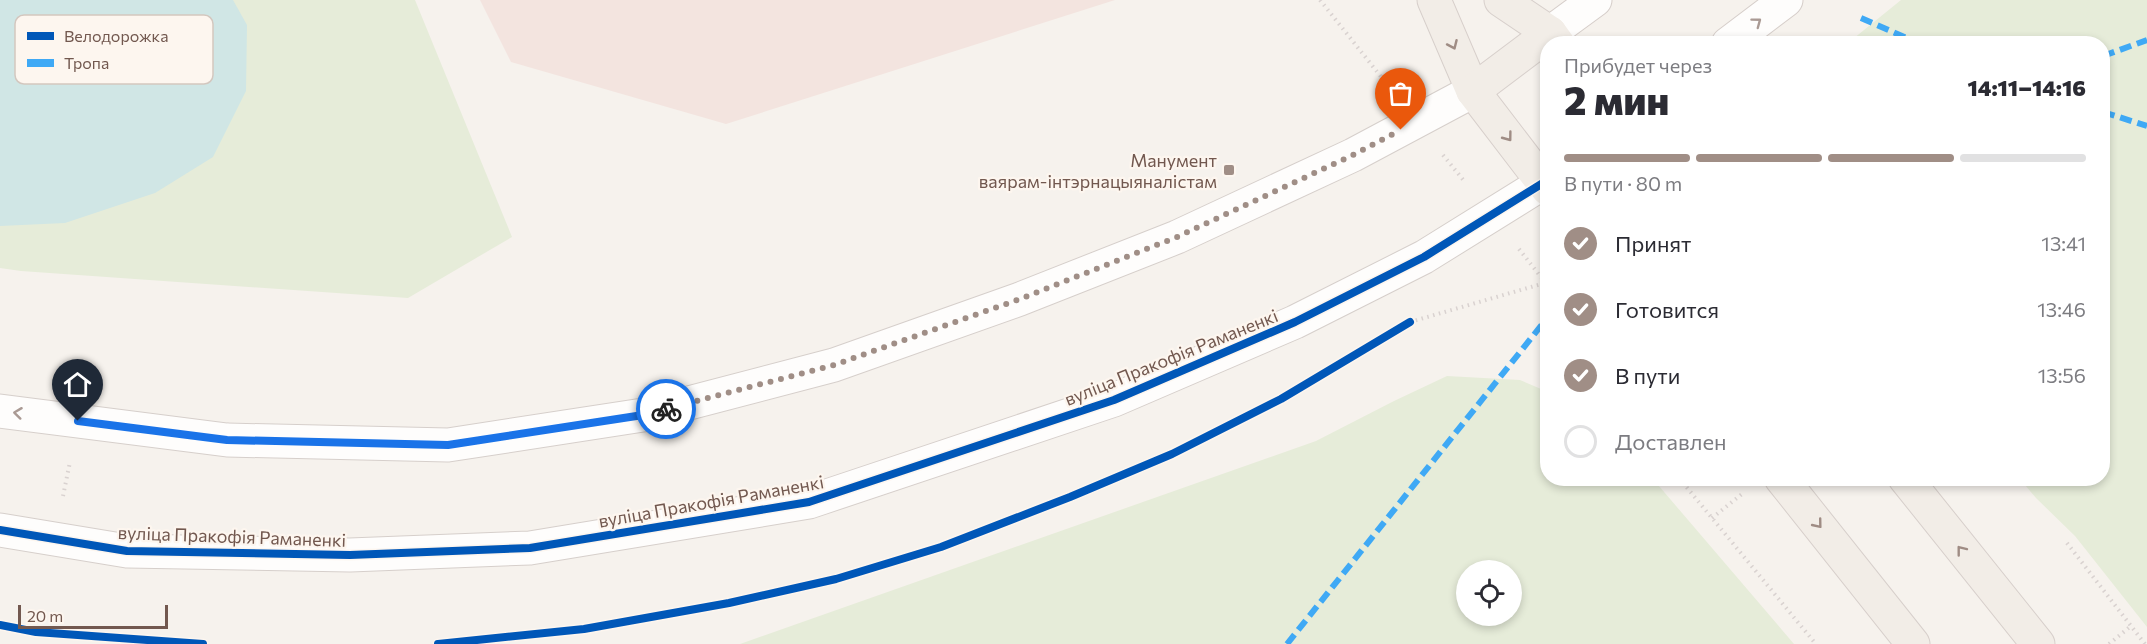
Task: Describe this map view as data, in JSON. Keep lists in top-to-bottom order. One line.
{"streets":{"street":["вуліца Пракофія Раманенкі"]},"places":{"transit":["Манумент ваярам-інтэрнацыяналістам"]},"legend":["Велодорожка","Тропа"],"scale_bar":"20 m","page":{"heading":["2 мин","Прибудет через","14:11–14:16"],"bar":"В пути · 80 m","list":[["Принят","13:41"],["Готовится","13:46"],["В пути","13:56"],"Доставлен"],"scale":"20 m"}}
